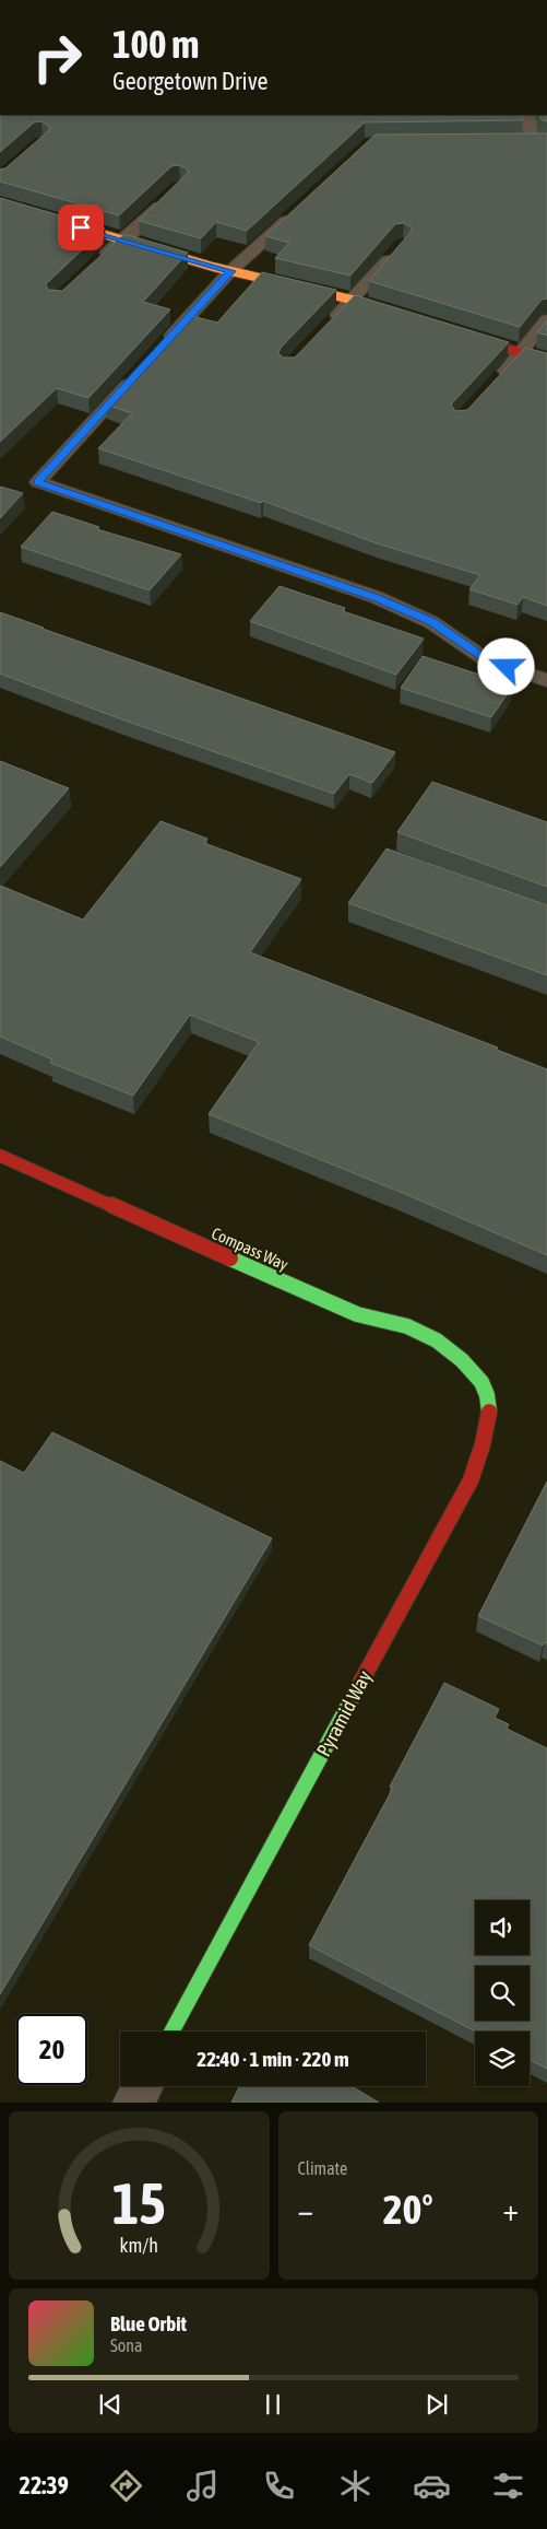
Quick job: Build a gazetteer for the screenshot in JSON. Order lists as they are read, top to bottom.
{
  "streets": {
    "main road": ["Compass Way", "Pyramid Way"]
  },
  "crossings": [
    ["Compass Way", "Pyramid Way"]
  ],
  "page": {
    "turn": ["100 m", "Georgetown Drive"],
    "limit": "20",
    "trip": "22:40 · 1 min · 220 m",
    "tile": "Climate",
    "heat": ["−", "20°", "+"],
    "song": ["Blue Orbit", "Sona"],
    "tabs": "22:39",
    "gauge": ["15", "km/h"]
  }
}
